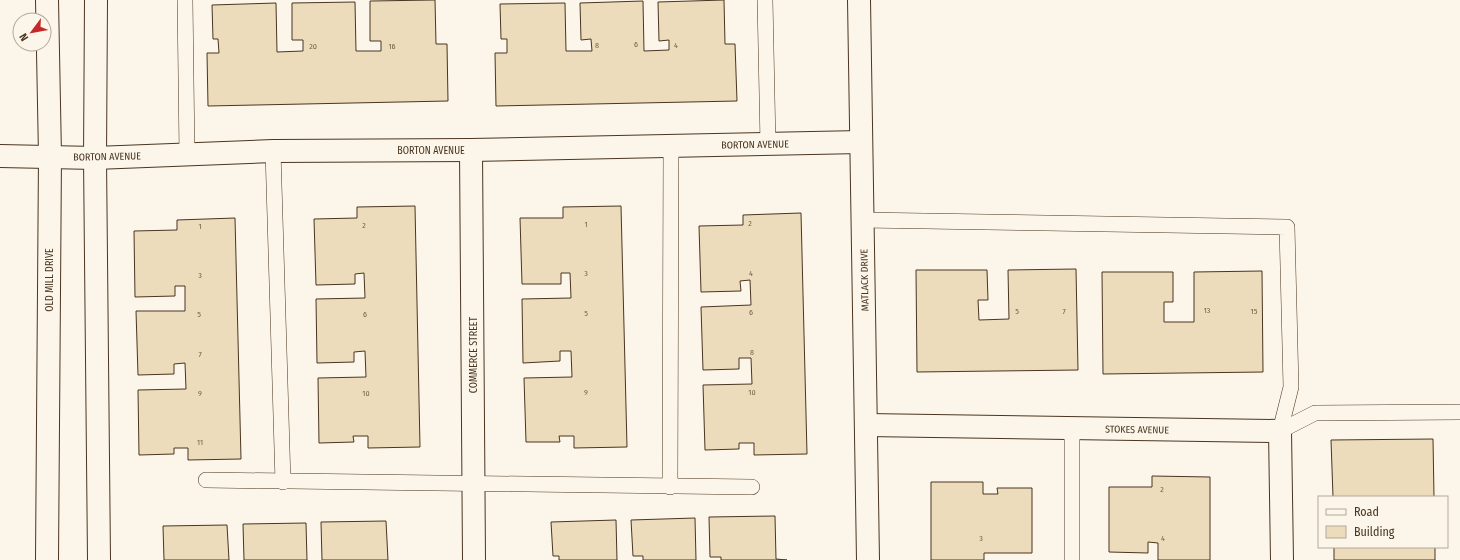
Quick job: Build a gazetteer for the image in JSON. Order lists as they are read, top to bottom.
{
  "streets": {
    "street": [
      "BORTON AVENUE",
      "OLD MILL DRIVE",
      "MATLACK DRIVE",
      "COMMERCE STREET",
      "STOKES AVENUE"
    ]
  },
  "crossings": [
    ["BORTON AVENUE", "OLD MILL DRIVE"],
    ["BORTON AVENUE", "MATLACK DRIVE"],
    ["BORTON AVENUE", "COMMERCE STREET"],
    ["MATLACK DRIVE", "STOKES AVENUE"]
  ],
  "house_numbers": [
    "6",
    "8",
    "4",
    "20",
    "16",
    "2",
    "1",
    "2",
    "1",
    "3",
    "4",
    "3",
    "13",
    "5",
    "7",
    "15",
    "6",
    "5",
    "5",
    "6",
    "8",
    "7",
    "9",
    "10",
    "9",
    "10",
    "11",
    "2",
    "3",
    "4"
  ],
  "legend": ["Road", "Building"],
  "north": "bottom left"
}
